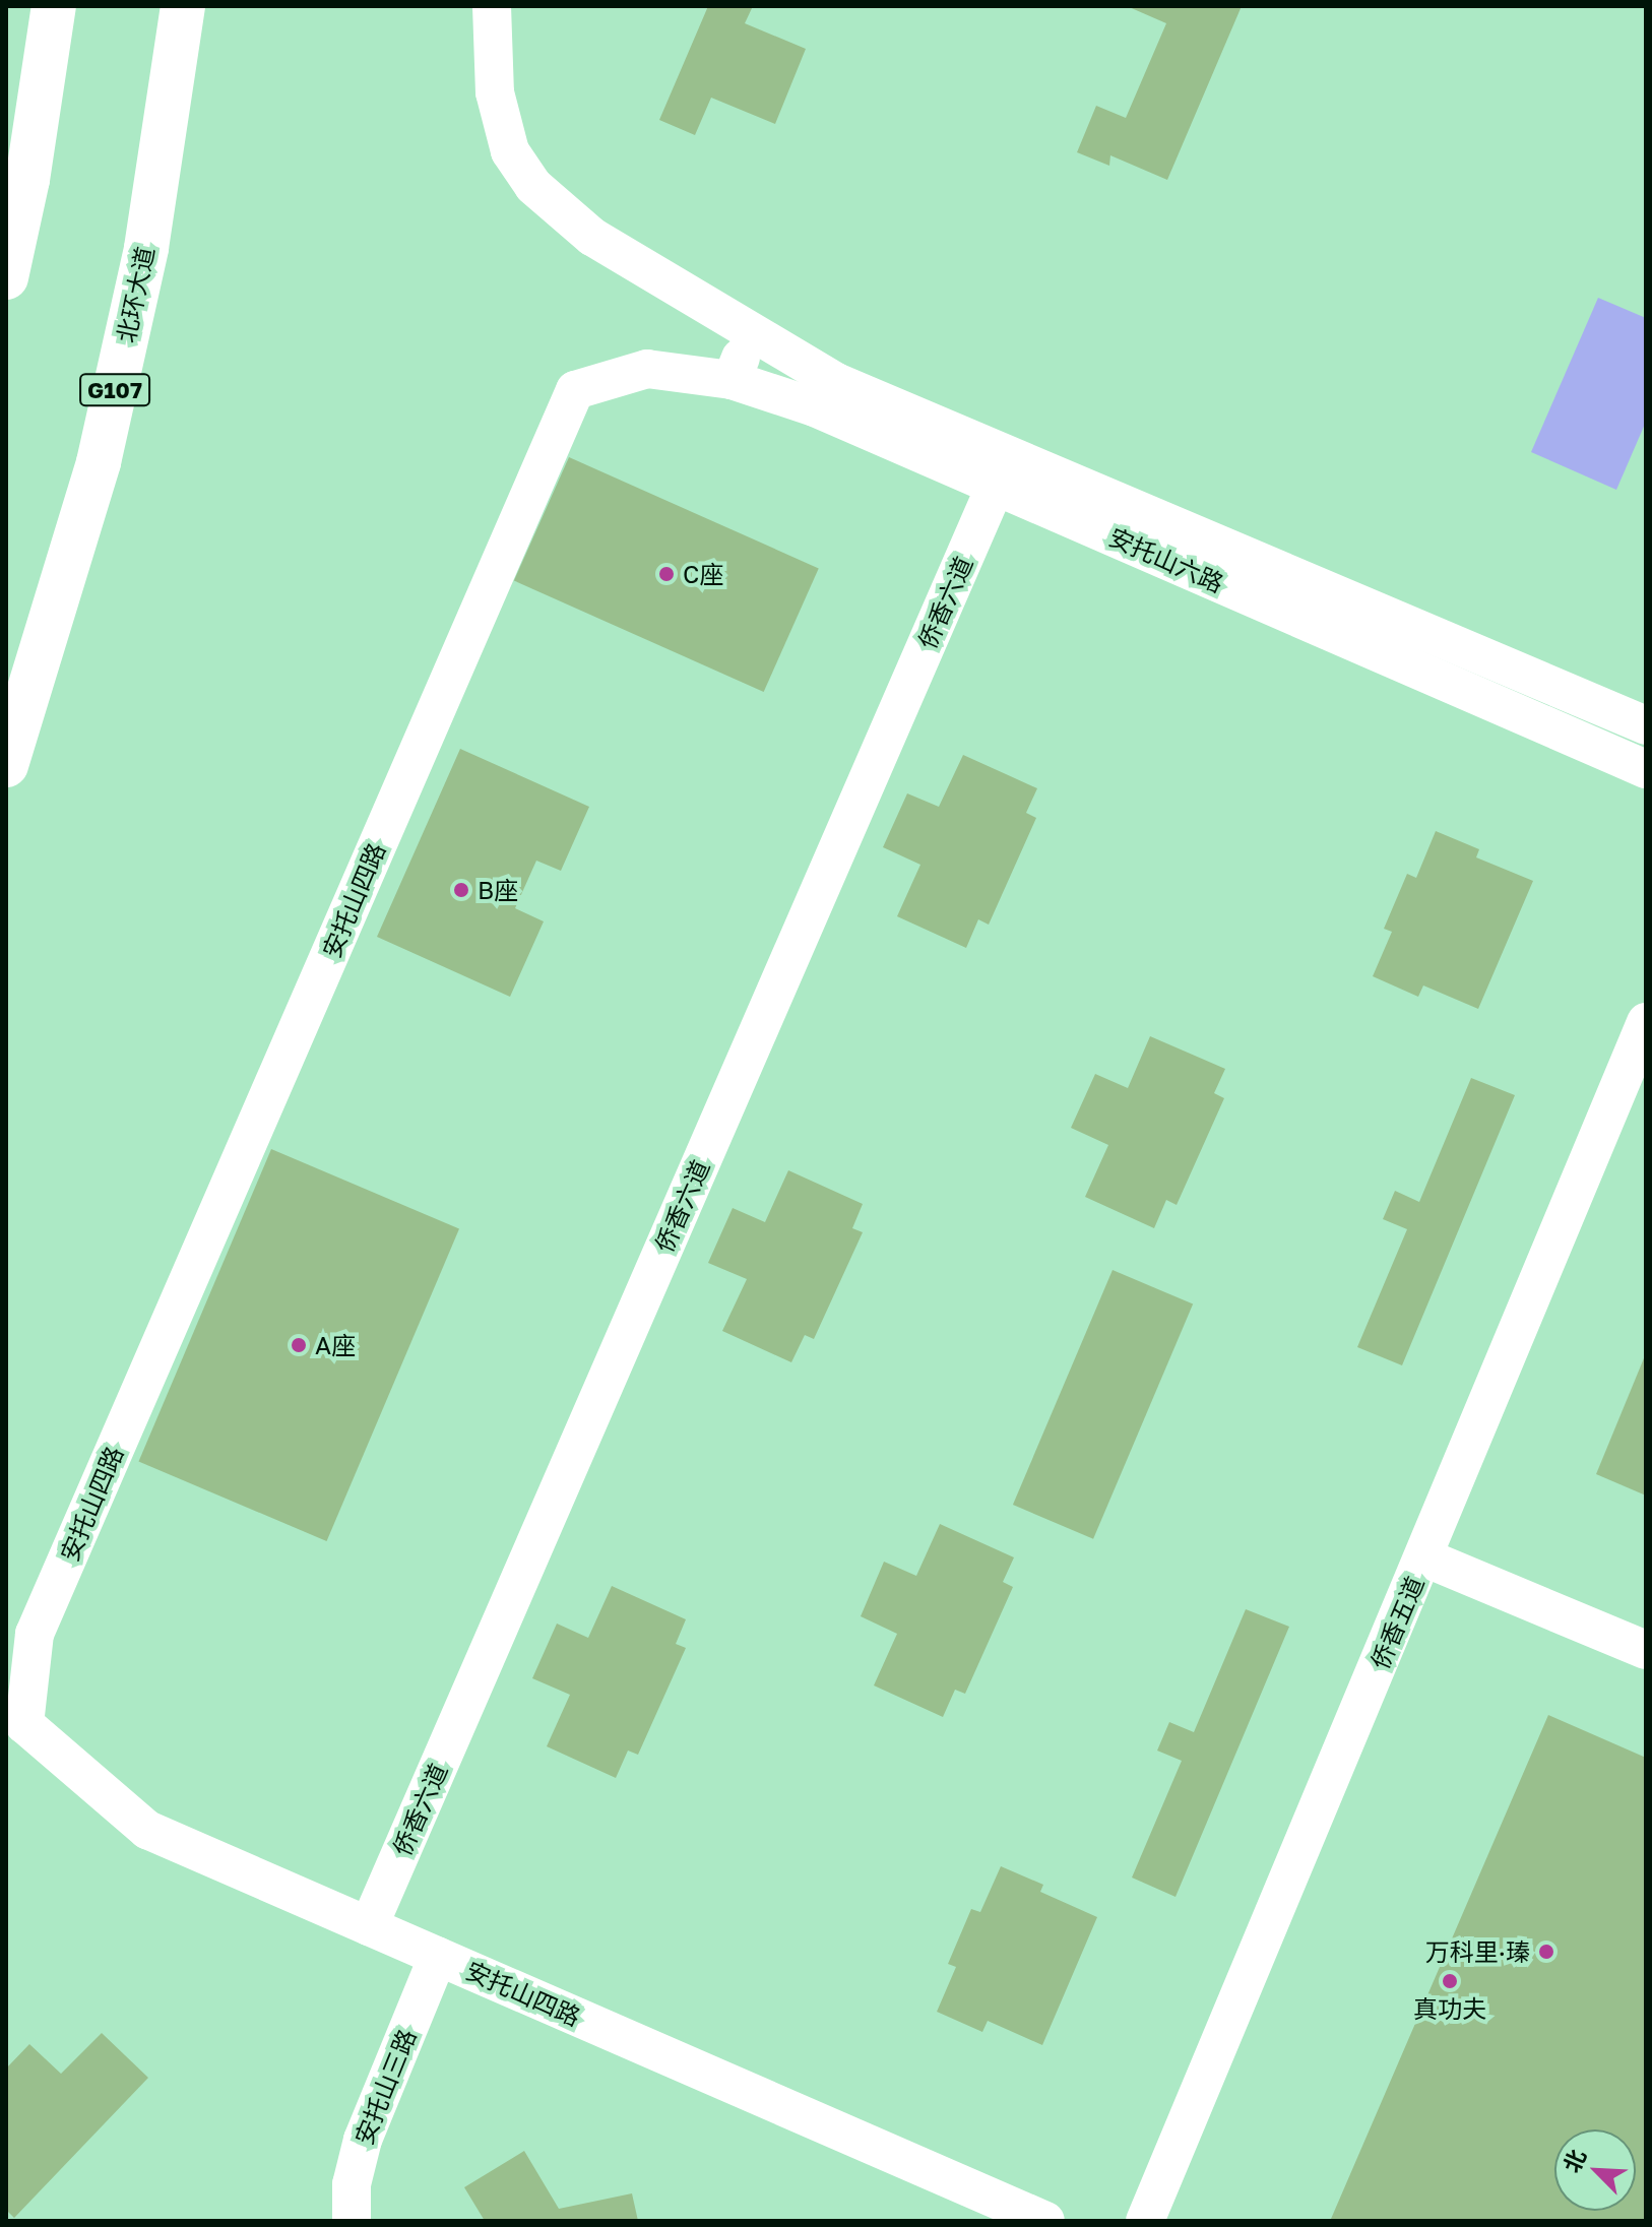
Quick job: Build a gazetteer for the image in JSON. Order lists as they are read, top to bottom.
{
  "streets": {
    "highway": ["北环大道", "G107"],
    "street": [
      "安托山六路",
      "侨香六道",
      "安托山四路",
      "侨香五道",
      "安托山三路"
    ]
  },
  "crossings": [
    ["安托山六路", "侨香六道"],
    ["安托山六路", "安托山四路"],
    ["侨香六道", "安托山四路"],
    ["安托山四路", "安托山三路"]
  ],
  "places": [
    "C座",
    "B座",
    "A座",
    "万科里·瑧",
    "真功夫"
  ],
  "north": "top left"
}
